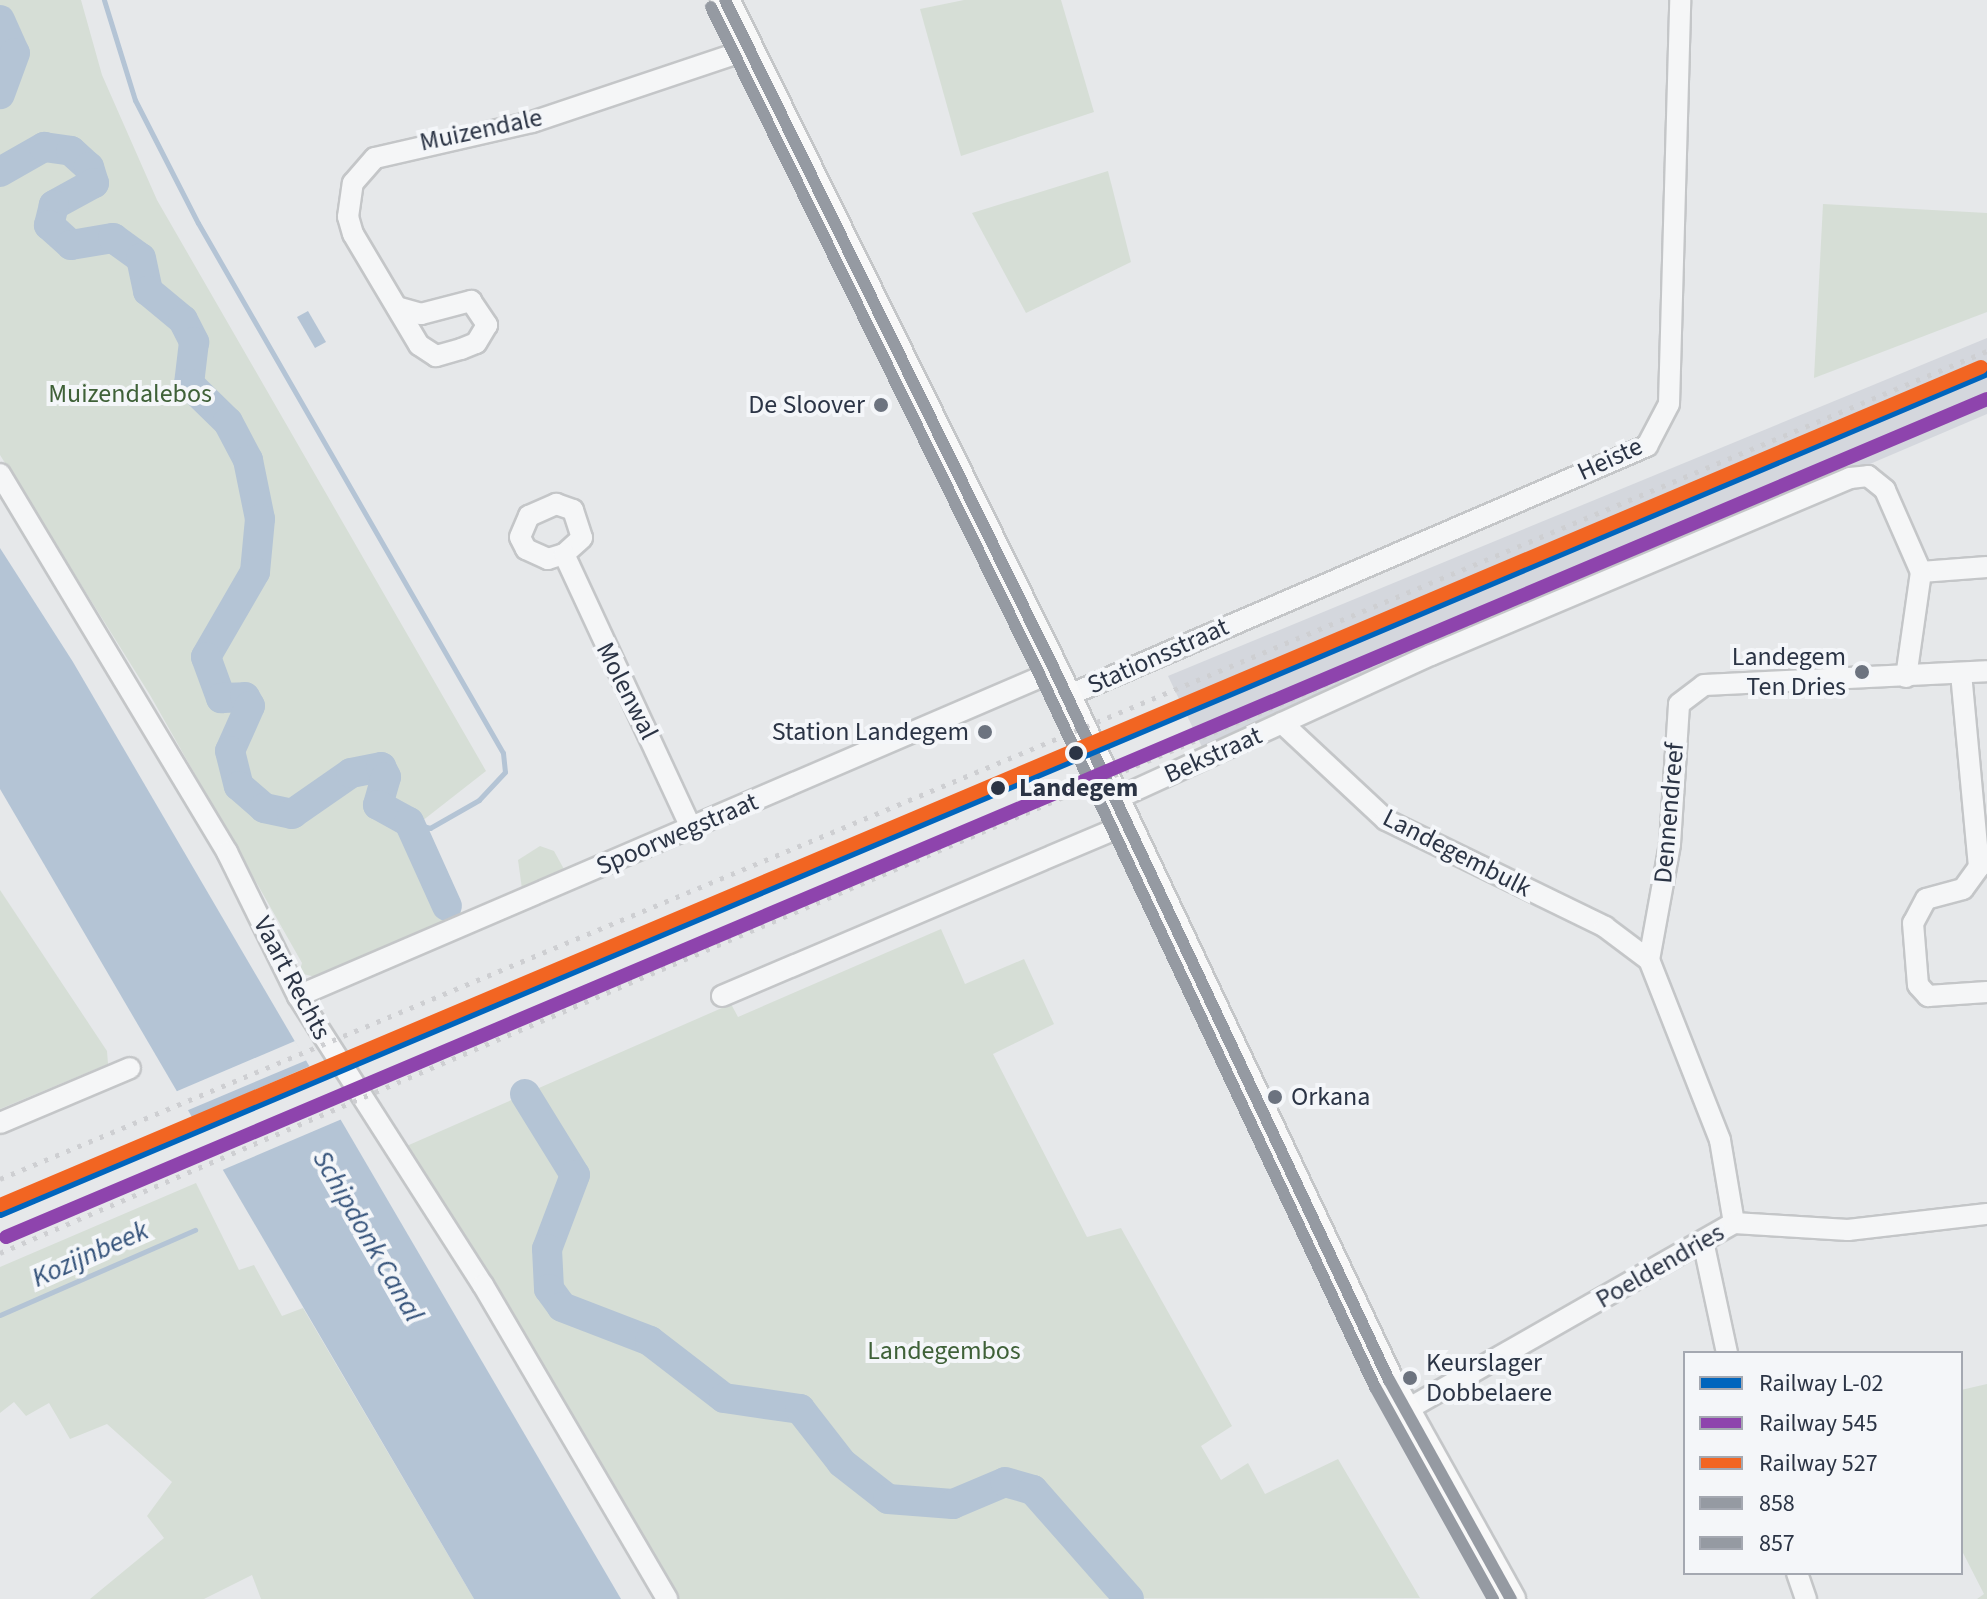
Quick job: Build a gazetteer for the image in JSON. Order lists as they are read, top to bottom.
{
  "streets": {
    "street": [
      "Muizendale",
      "Heiste",
      "Stationsstraat",
      "Molenwal",
      "Bekstraat",
      "Dennendreef",
      "Spoorwegstraat",
      "Landegembulk",
      "Vaart Rechts",
      "Poeldendries"
    ]
  },
  "crossings": [
    ["Muizendale", "Stationsstraat"],
    ["Heiste", "Stationsstraat"],
    ["Stationsstraat", "Bekstraat"],
    ["Stationsstraat", "Spoorwegstraat"],
    ["Stationsstraat", "Poeldendries"],
    ["Molenwal", "Spoorwegstraat"],
    ["Bekstraat", "Landegembulk"],
    ["Dennendreef", "Landegembulk"],
    ["Spoorwegstraat", "Vaart Rechts"]
  ],
  "water": ["Schipdonk Canal", "Kozijnbeek"],
  "parks": ["Muizendalebos", "Landegembos"],
  "places": [
    "De Sloover",
    "Landegem Ten Dries",
    "Station Landegem",
    "Landegem",
    "Orkana",
    "Keurslager Dobbelaere"
  ],
  "lines": [
    "transit line 858",
    "transit line 857",
    "rail line 527",
    "rail line L-02",
    "rail line 545"
  ],
  "legend": [
    "Railway L-02",
    "Railway 545",
    "Railway 527",
    "858",
    "857"
  ]
}
